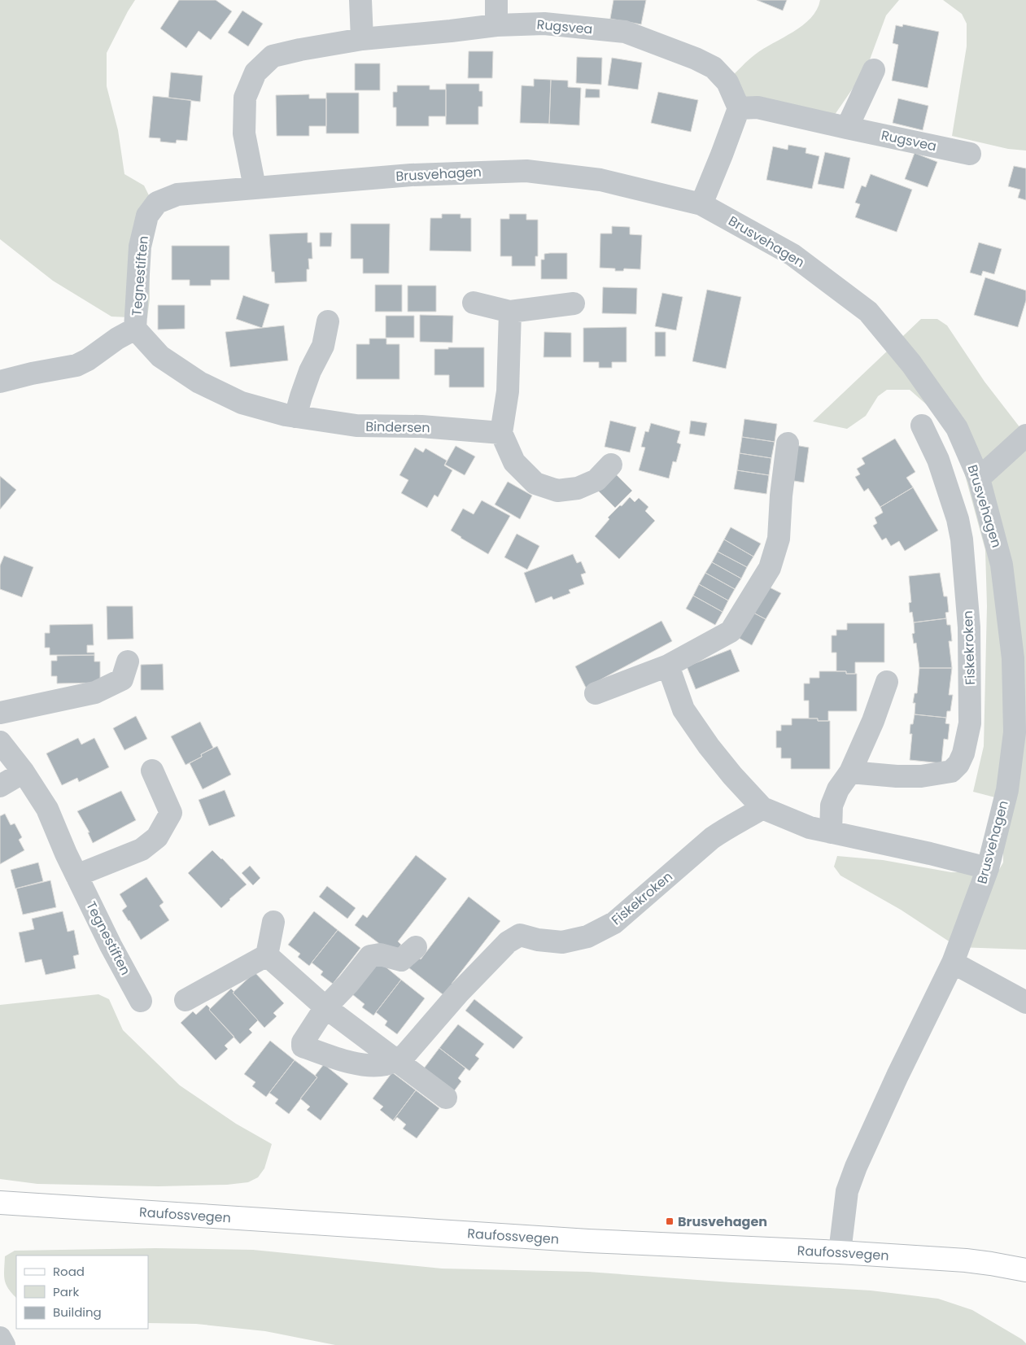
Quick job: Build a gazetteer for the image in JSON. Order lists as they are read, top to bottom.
{
  "streets": {
    "main road": ["Raufossvegen"],
    "street": [
      "Rugsvea",
      "Brusvehagen",
      "Tegnestiften",
      "Bindersen",
      "Fiskekroken"
    ]
  },
  "crossings": [
    ["Rugsvea", "Brusvehagen"],
    ["Rugsvea", "Tegnestiften"],
    ["Brusvehagen", "Tegnestiften"],
    ["Brusvehagen", "Raufossvegen"],
    ["Tegnestiften", "Bindersen"]
  ],
  "places": {
    "transit": ["Brusvehagen"]
  },
  "legend": ["Road", "Park", "Building"]
}
